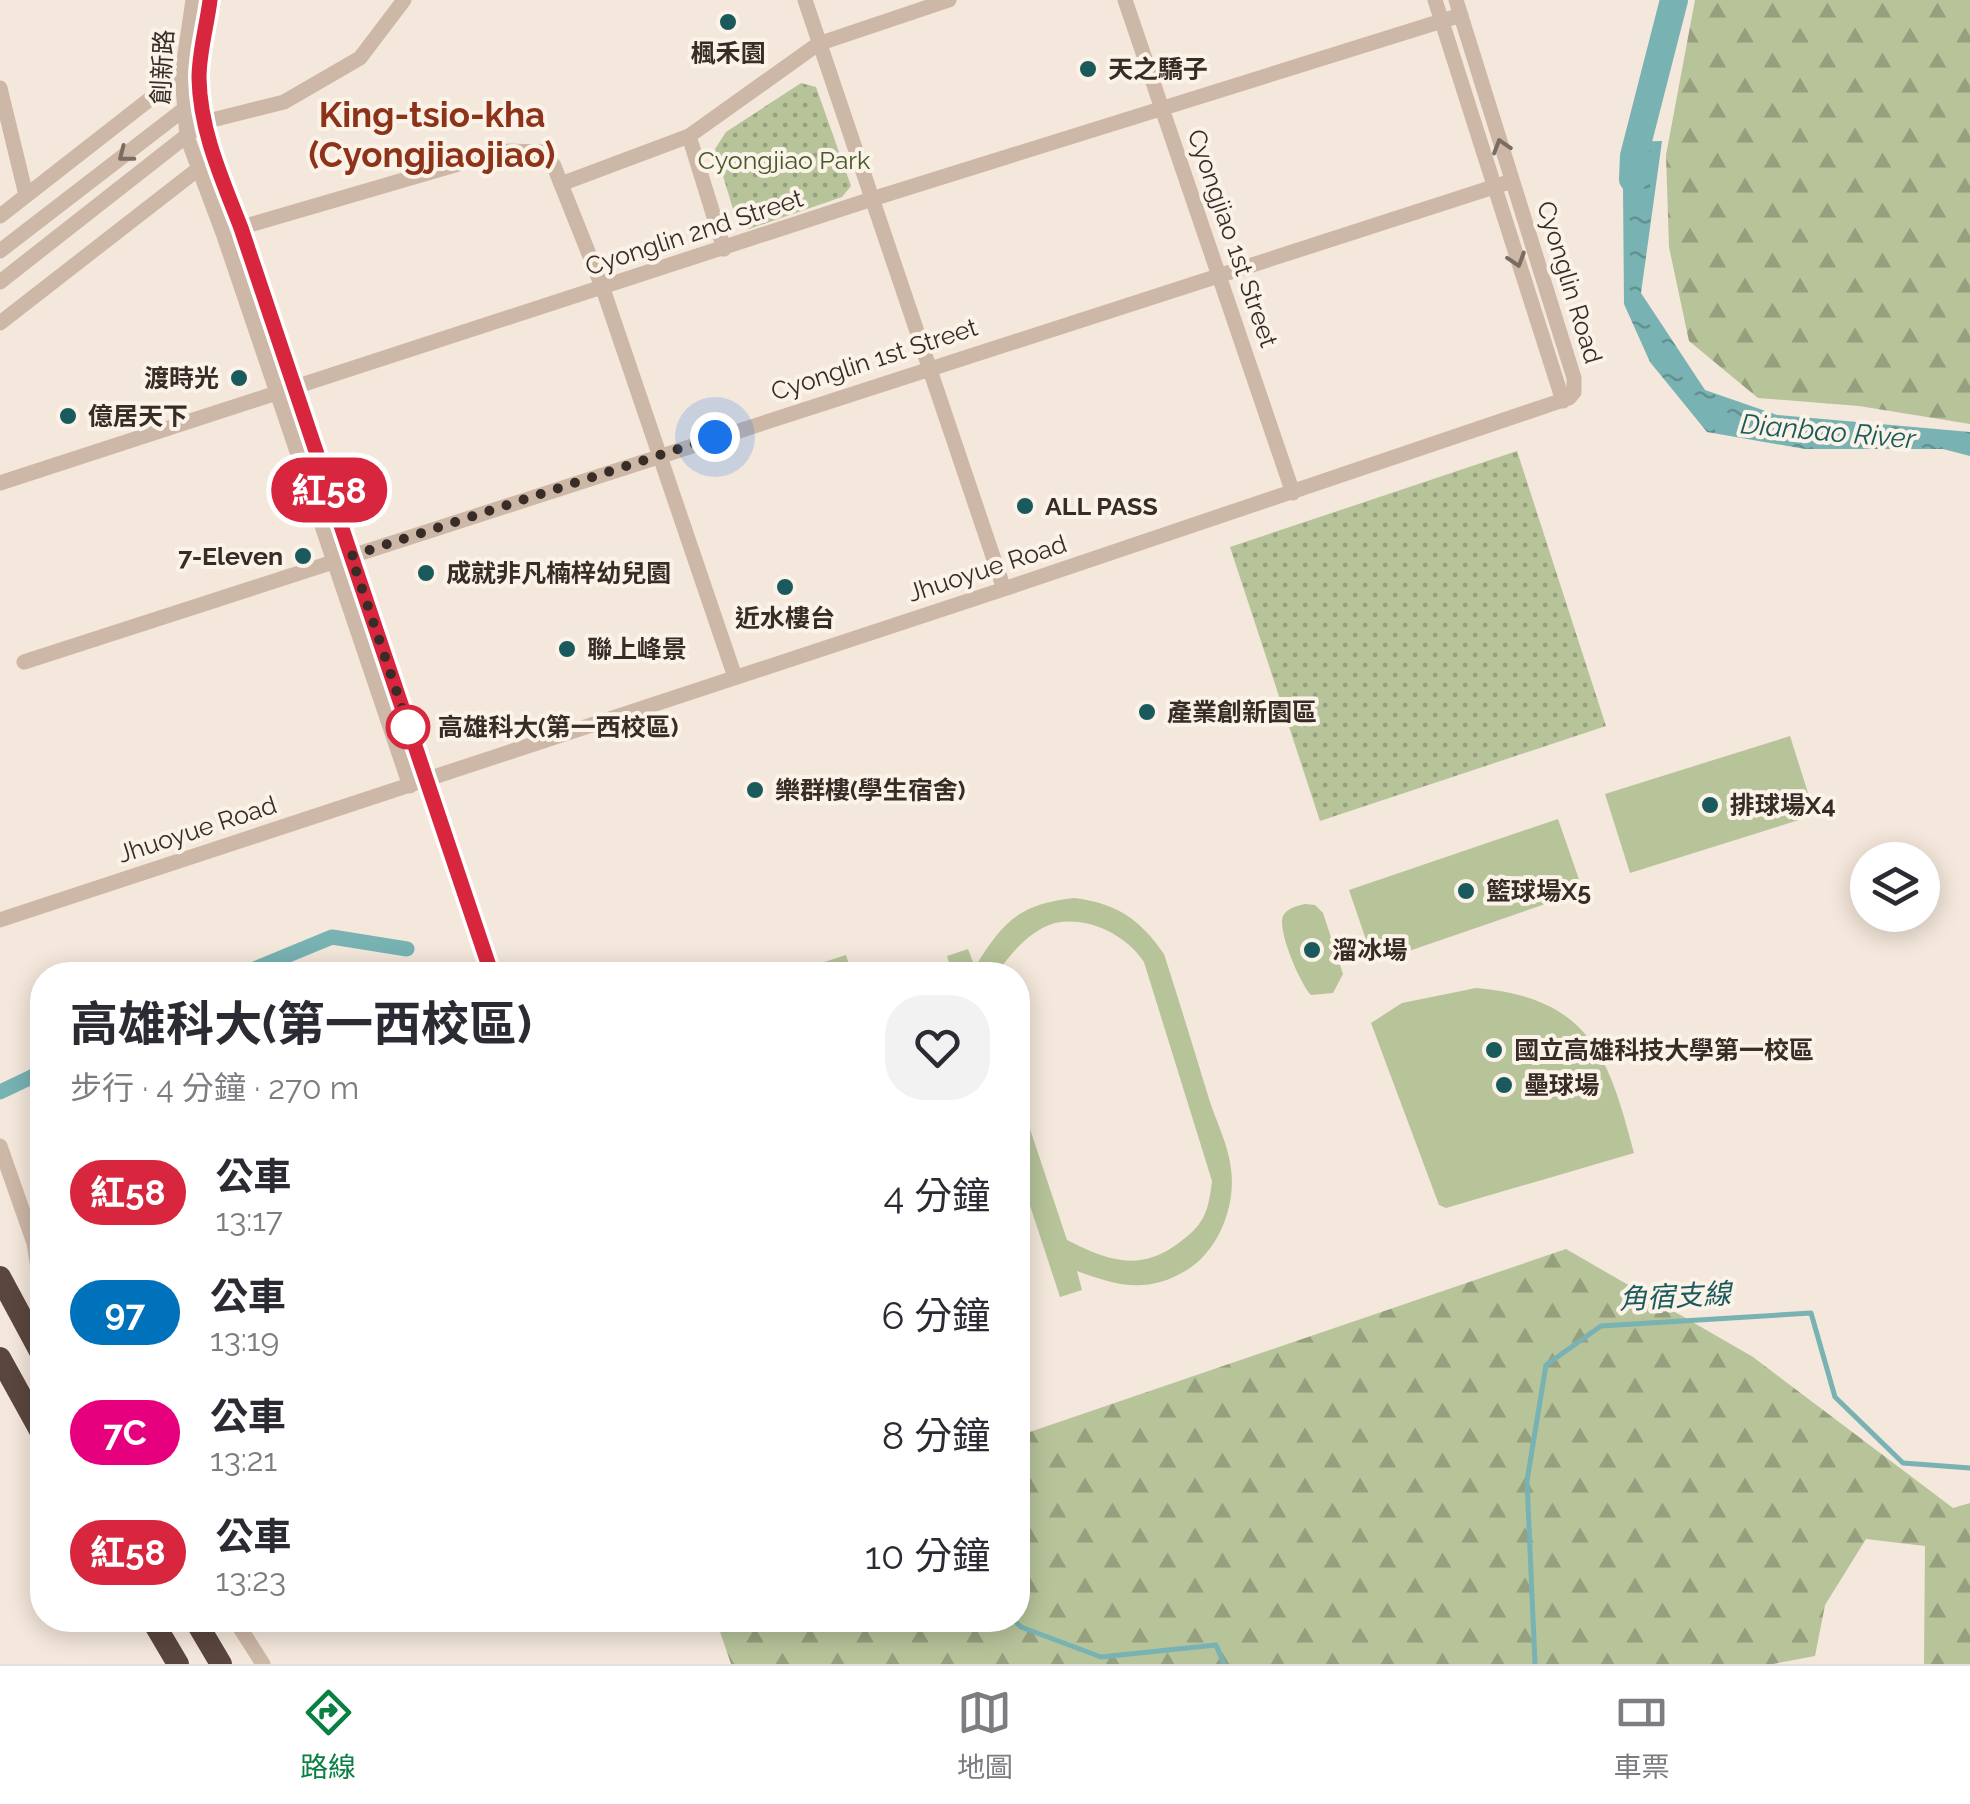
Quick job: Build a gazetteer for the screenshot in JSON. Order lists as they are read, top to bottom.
{
  "streets": {
    "street": [
      "創新路",
      "Cyonglin 2nd Street",
      "Cyongjiao 1st Street",
      "Cyonglin Road",
      "Cyonglin 1st Street",
      "Jhuoyue Road"
    ]
  },
  "crossings": [
    ["創新路", "Cyonglin 2nd Street"],
    ["Cyonglin 2nd Street", "Cyongjiao 1st Street"],
    ["Cyonglin 2nd Street", "Cyonglin Road"],
    ["Cyongjiao 1st Street", "Cyonglin 1st Street"],
    ["Cyongjiao 1st Street", "Jhuoyue Road"],
    ["Cyonglin Road", "Cyonglin 1st Street"],
    ["Cyonglin Road", "Jhuoyue Road"]
  ],
  "districts": ["King-tsio-kha (Cyongjiaojiao)"],
  "water": ["Dianbao River", "角宿支線"],
  "parks": ["Cyongjiao Park"],
  "places": [
    "楓禾園",
    "天之驕子",
    "渡時光",
    "億居天下",
    "ALL PASS",
    "7-Eleven",
    "成就非凡楠梓幼兒園",
    "近水樓台",
    "聯上峰景",
    "產業創新園區",
    "高雄科大(第一西校區)",
    "樂群樓(學生宿舍)",
    "排球場X4",
    "籃球場X5",
    "溜冰場",
    "國立高雄科技大學第一校區",
    "壘球場"
  ],
  "lines": ["bus line 紅58"],
  "page": {
    "on_map": "紅58",
    "heading": ["高雄科大(第一西校區)", "步行 · 4 分鐘 · 270 m"],
    "list": [
      {
        "mark": "紅58",
        "name": "公車",
        "note": "13:17",
        "value": "4 分鐘"
      },
      {
        "mark": "97",
        "name": "公車",
        "note": "13:19",
        "value": "6 分鐘"
      },
      {
        "mark": "7C",
        "name": "公車",
        "note": "13:21",
        "value": "8 分鐘"
      },
      {
        "mark": "紅58",
        "name": "公車",
        "note": "13:23",
        "value": "10 分鐘"
      }
    ],
    "tabs": ["路線", "地圖", "車票"]
  }
}
